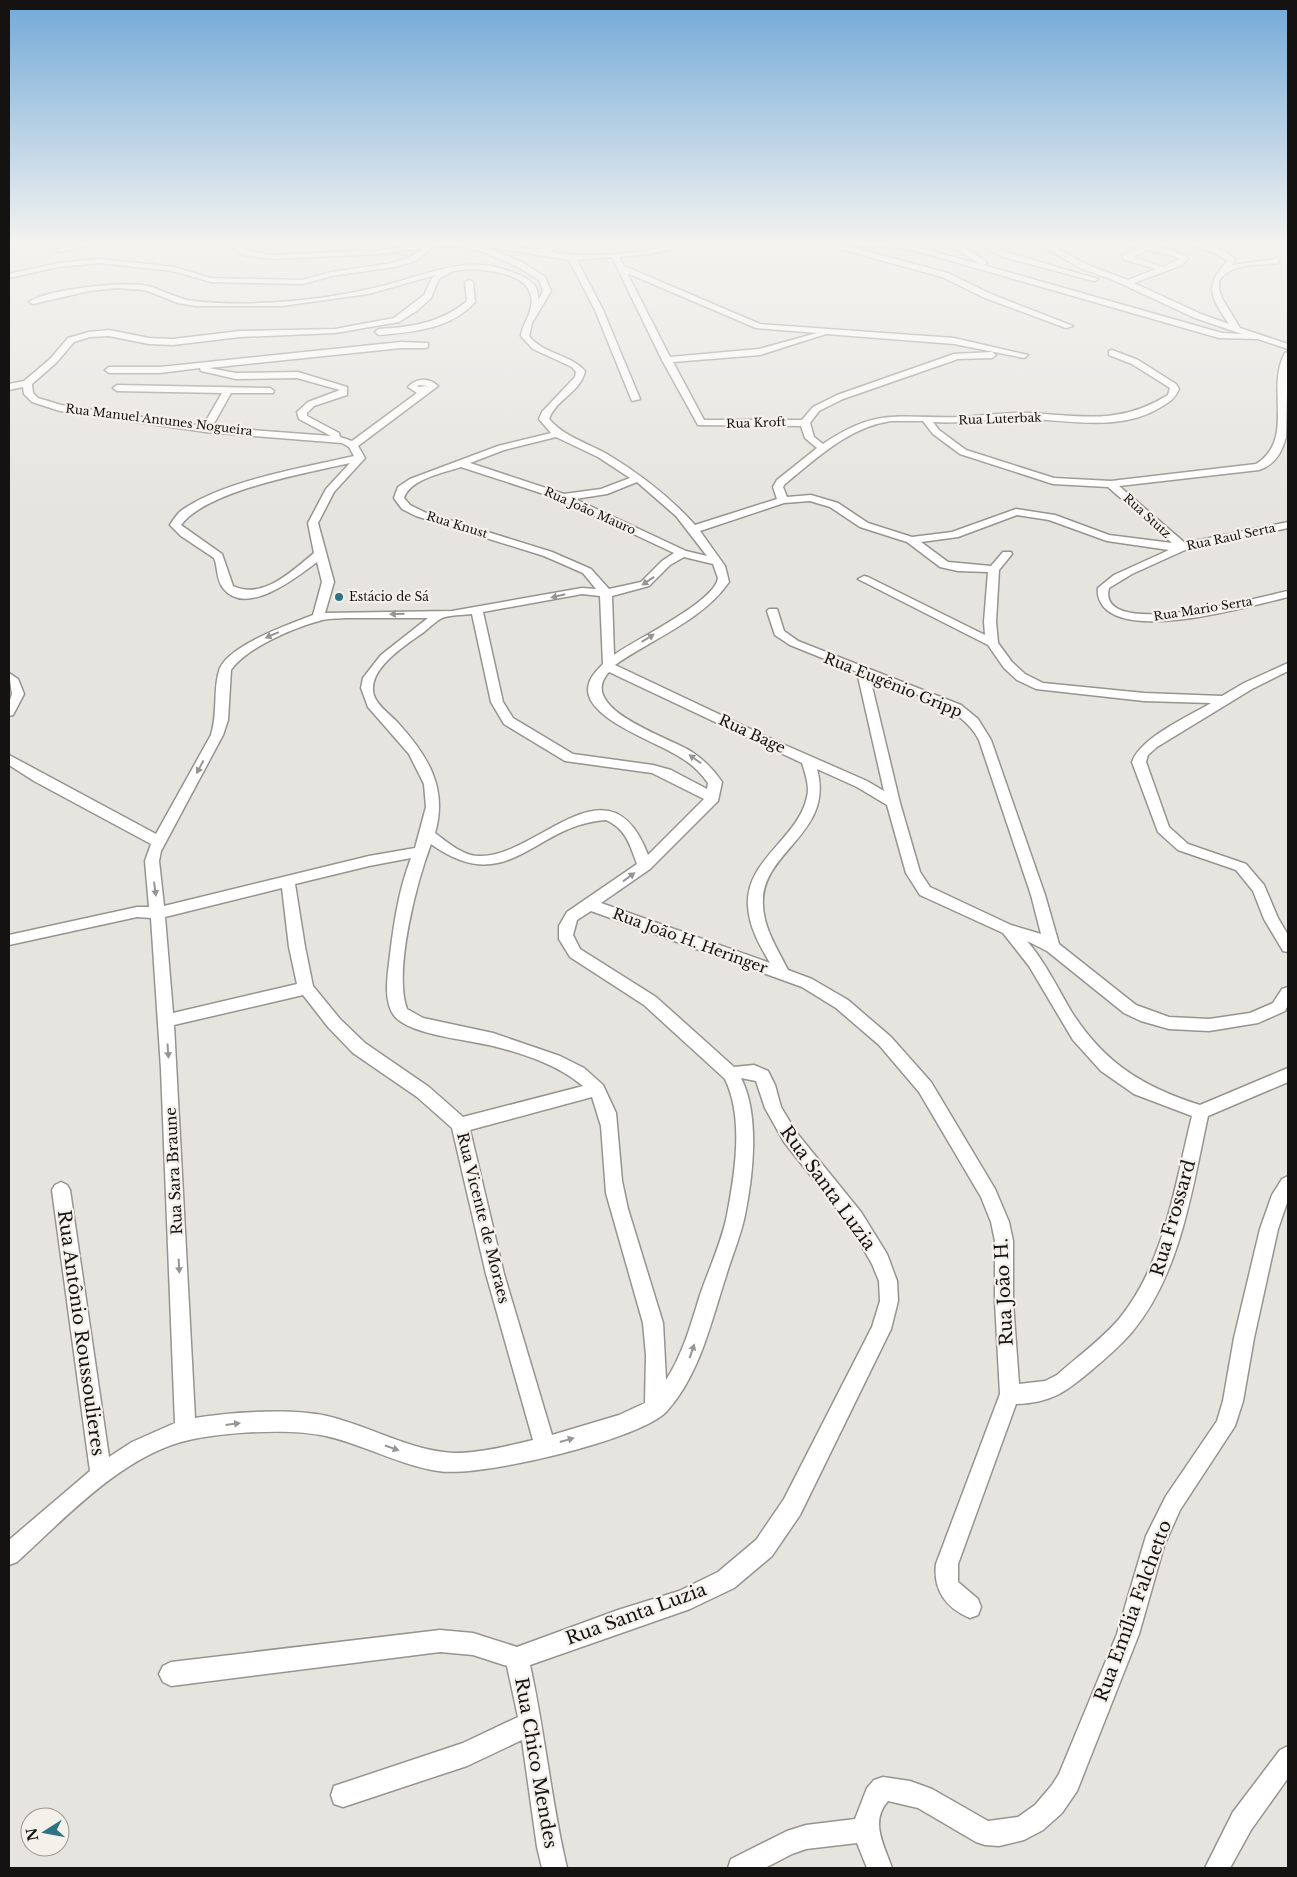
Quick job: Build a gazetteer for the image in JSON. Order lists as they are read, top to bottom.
{
  "streets": {
    "street": [
      "Rua Luterbak",
      "Rua Manuel Antunes Nogueira",
      "Rua Kroft",
      "Rua João Mauro",
      "Rua Stutz",
      "Rua Knust",
      "Rua Raul Serta",
      "Rua Mario Serta",
      "Rua Eugênio Gripp",
      "Rua Bage",
      "Rua João H. Heringer",
      "Rua Sara Braune",
      "Rua Santa Luzia",
      "Rua Vicente de Moraes",
      "Rua Frossard",
      "Rua João H.",
      "Rua Antônio Roussoulieres",
      "Rua Emília Falchetto",
      "Rua Chico Mendes"
    ]
  },
  "crossings": [
    ["Rua Luterbak", "Rua Raul Serta"],
    ["Rua João Mauro", "Rua Knust"],
    ["Rua João Mauro", "Rua Sara Braune"],
    ["Rua Stutz", "Rua Raul Serta"],
    ["Rua Stutz", "Rua Mario Serta"],
    ["Rua Knust", "Rua Sara Braune"],
    ["Rua Raul Serta", "Rua Mario Serta"],
    ["Rua João H. Heringer", "Rua João H."],
    ["Rua Santa Luzia", "Rua Chico Mendes"],
    ["Rua Frossard", "Rua João H."]
  ],
  "one_way": ["Rua Sara Braune"],
  "places": ["Estácio de Sá"],
  "north": "left"
}
